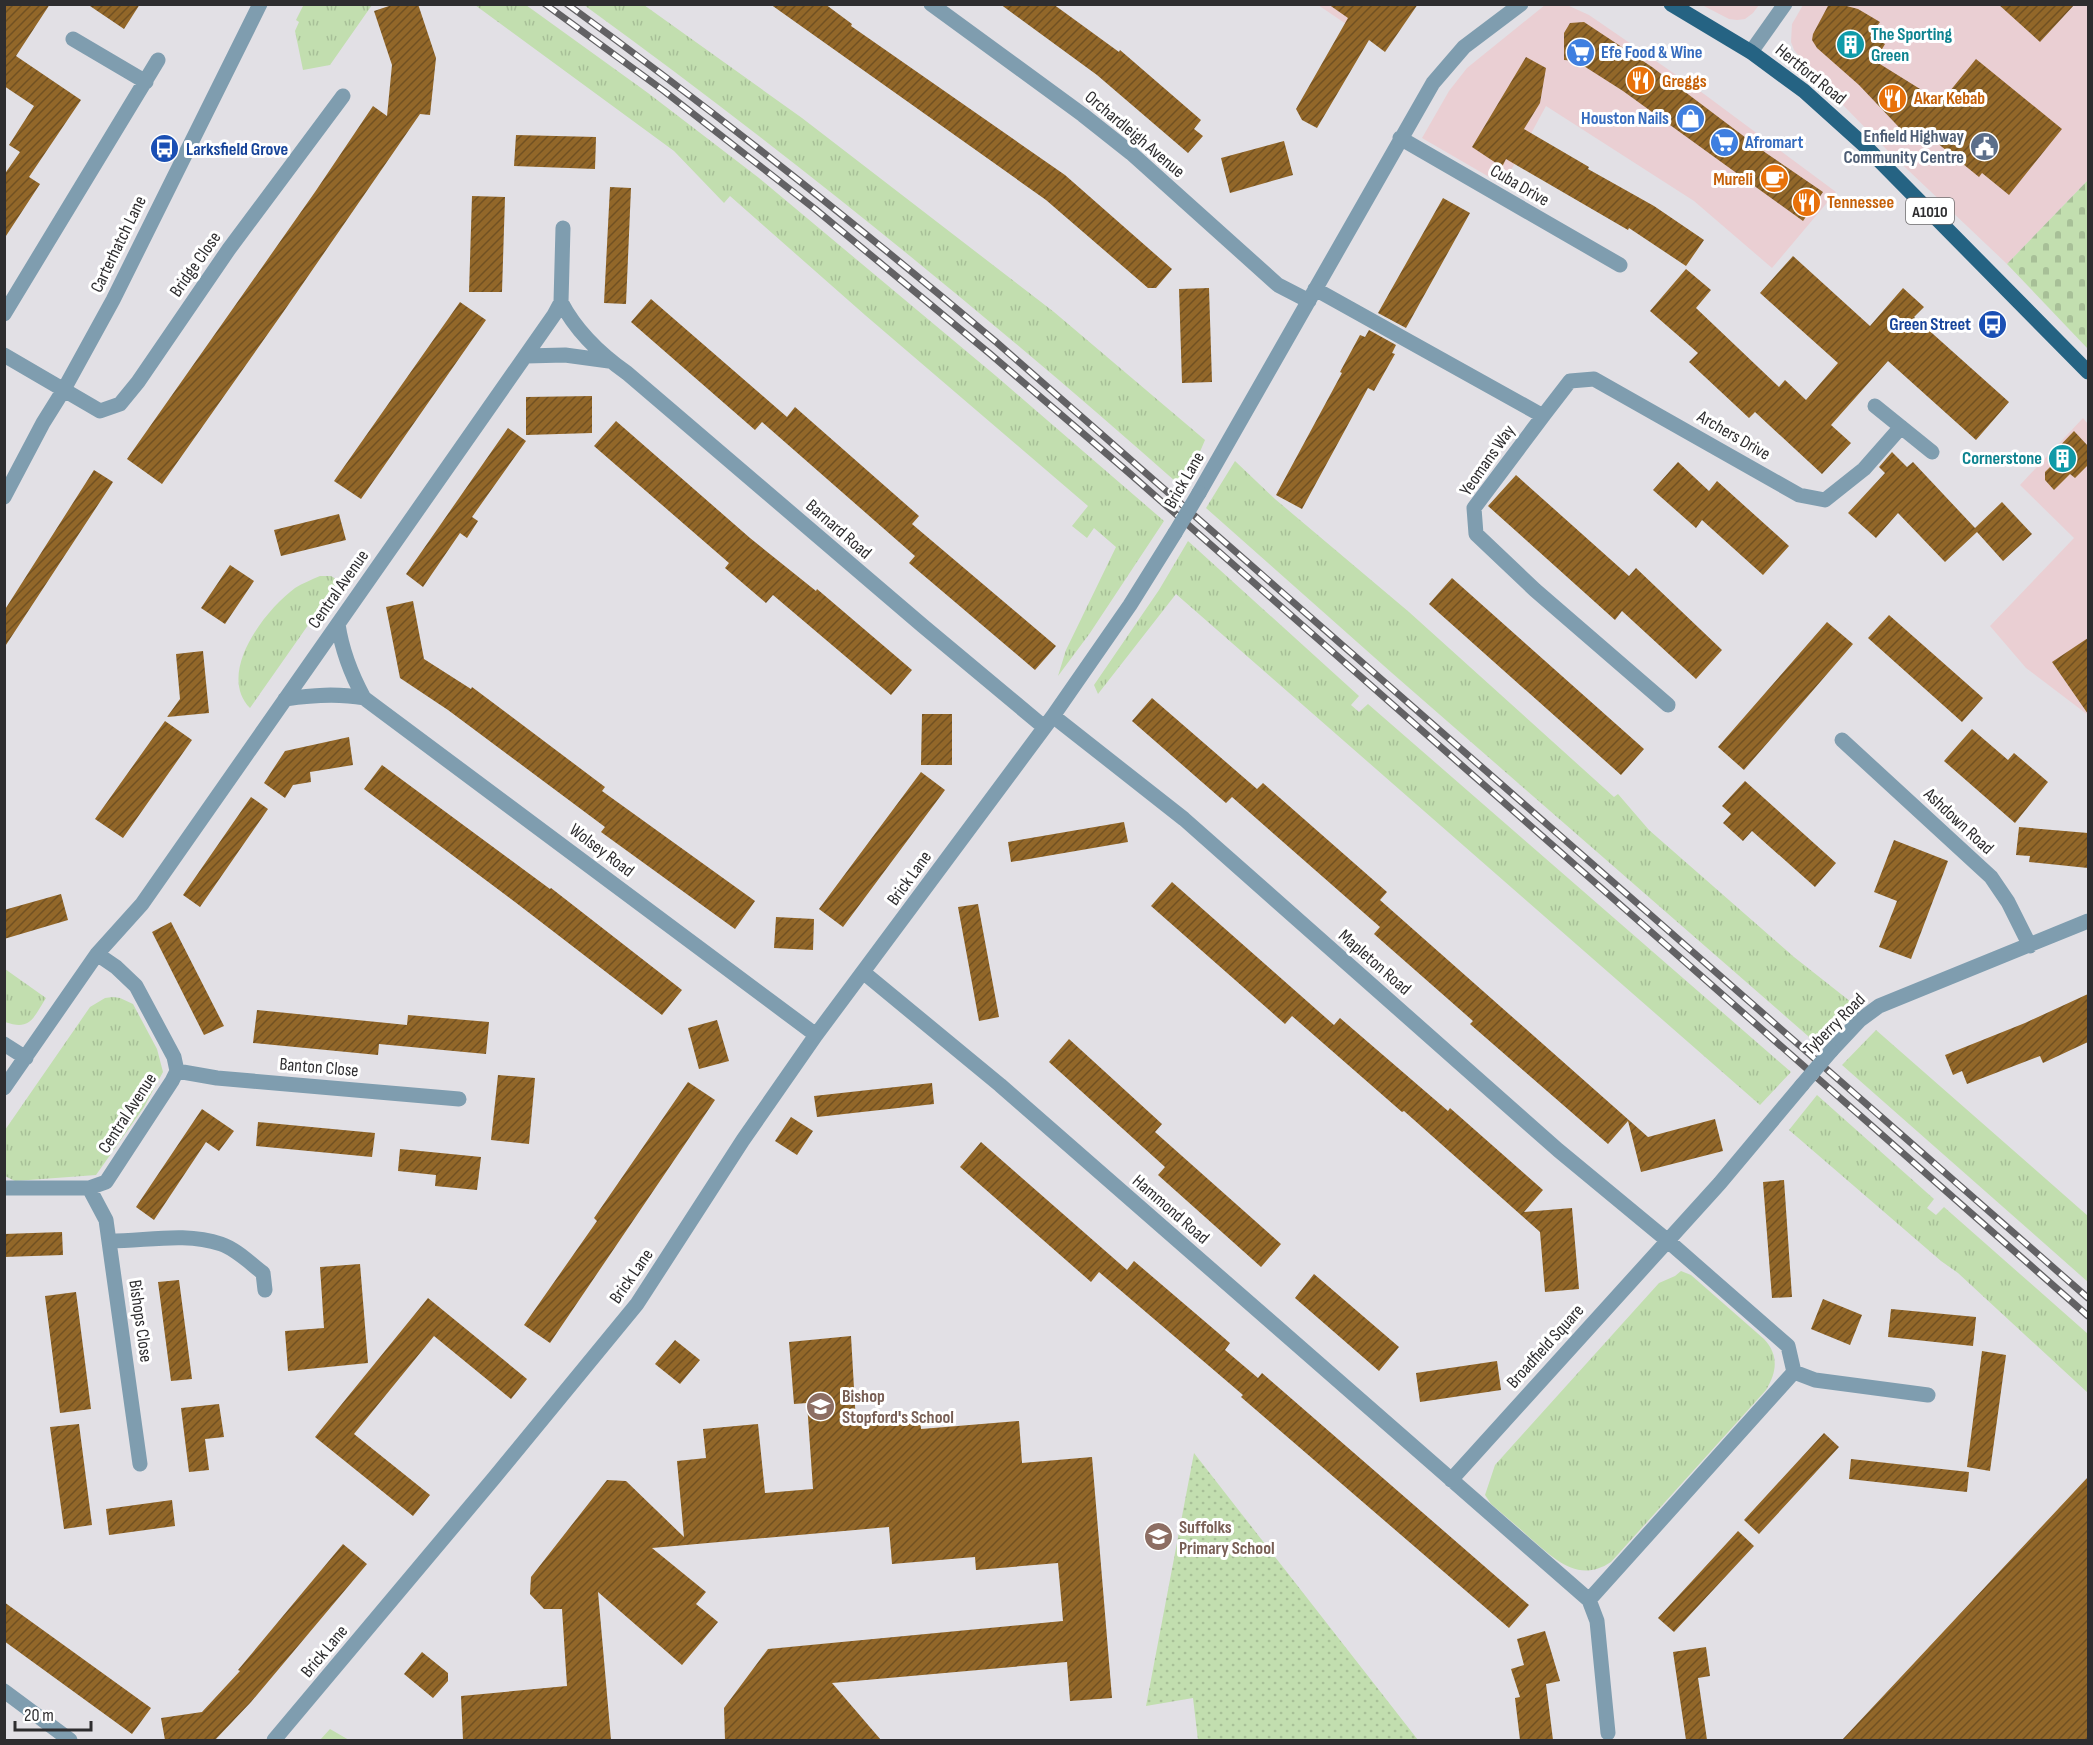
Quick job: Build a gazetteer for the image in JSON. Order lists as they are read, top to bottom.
{
  "streets": {
    "main road": ["Hertford Road", "A1010"],
    "street": [
      "Orchardleigh Avenue",
      "Cuba Drive",
      "Carterhatch Lane",
      "Bridge Close",
      "Archers Drive",
      "Yeomans Way",
      "Brick Lane",
      "Barnard Road",
      "Central Avenue",
      "Ashdown Road",
      "Wolsey Road",
      "Mapleton Road",
      "Tyberry Road",
      "Banton Close",
      "Hammond Road",
      "Bishops Close",
      "Broadfield Square"
    ]
  },
  "crossings": [
    ["Orchardleigh Avenue", "Yeomans Way"],
    ["Orchardleigh Avenue", "Brick Lane"],
    ["Cuba Drive", "Brick Lane"],
    ["Carterhatch Lane", "Bridge Close"],
    ["Archers Drive", "Yeomans Way"],
    ["Yeomans Way", "Brick Lane"],
    ["Brick Lane", "Barnard Road"],
    ["Brick Lane", "Wolsey Road"],
    ["Brick Lane", "Mapleton Road"],
    ["Brick Lane", "Hammond Road"],
    ["Barnard Road", "Central Avenue"],
    ["Barnard Road", "Mapleton Road"],
    ["Central Avenue", "Wolsey Road"],
    ["Central Avenue", "Banton Close"],
    ["Central Avenue", "Bishops Close"],
    ["Ashdown Road", "Tyberry Road"],
    ["Mapleton Road", "Tyberry Road"],
    ["Mapleton Road", "Broadfield Square"],
    ["Tyberry Road", "Broadfield Square"],
    ["Hammond Road", "Broadfield Square"]
  ],
  "places": {
    "building": ["The Sporting Green", "Cornerstone"],
    "supermarket": ["Efe Food & Wine", "Afromart"],
    "restaurant": ["Greggs", "Akar Kebab", "Tennessee"],
    "shop": ["Houston Nails"],
    "public building": ["Enfield Highway Community Centre"],
    "bus stop": ["Larksfield Grove", "Green Street"],
    "cafe": ["Mureli"],
    "school or university": ["Bishop Stopford's School", "Suffolks Primary School"]
  },
  "scale_bar": "20 m"
}
